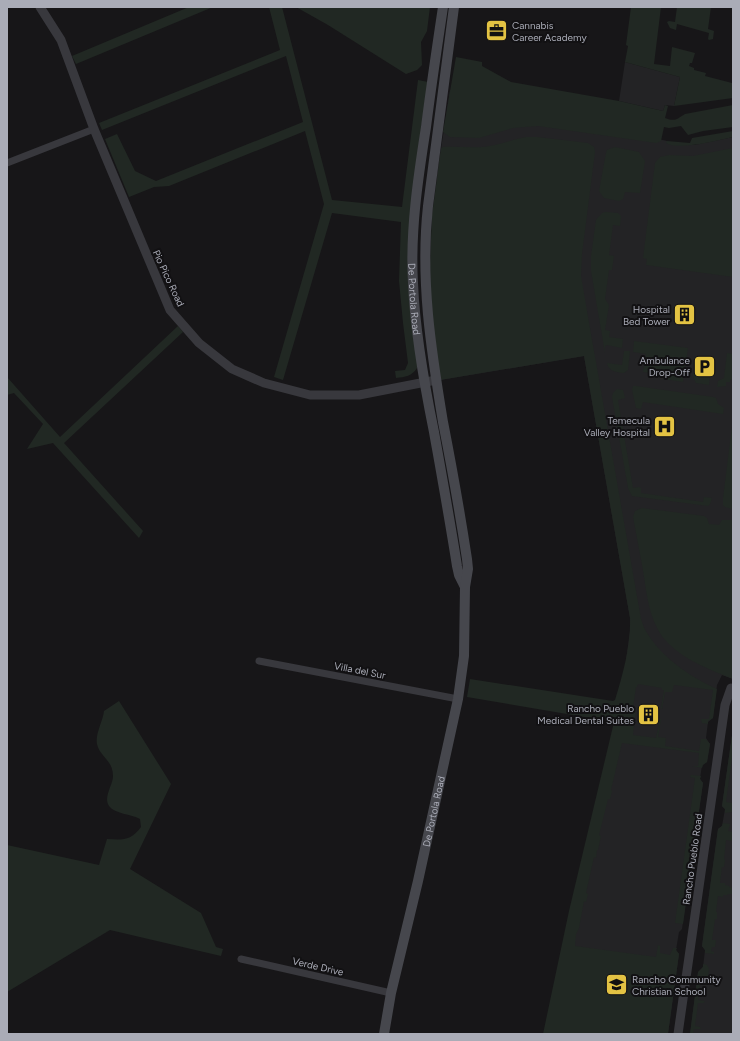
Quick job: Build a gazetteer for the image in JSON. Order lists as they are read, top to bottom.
{
  "streets": {
    "main road": ["De Portola Road"],
    "street": [
      "Pio Pico Road",
      "Villa del Sur",
      "Rancho Pueblo Road",
      "Verde Drive"
    ]
  },
  "crossings": [
    ["Pio Pico Road", "De Portola Road"],
    ["De Portola Road", "Villa del Sur"],
    ["De Portola Road", "Verde Drive"]
  ],
  "places": {
    "office": ["Cannabis Career Academy"],
    "building": ["Hospital Bed Tower", "Rancho Pueblo Medical Dental Suites"],
    "parking": ["Ambulance Drop-Off"],
    "hospital": ["Temecula Valley Hospital"],
    "school or university": ["Rancho Community Christian School"]
  }
}
